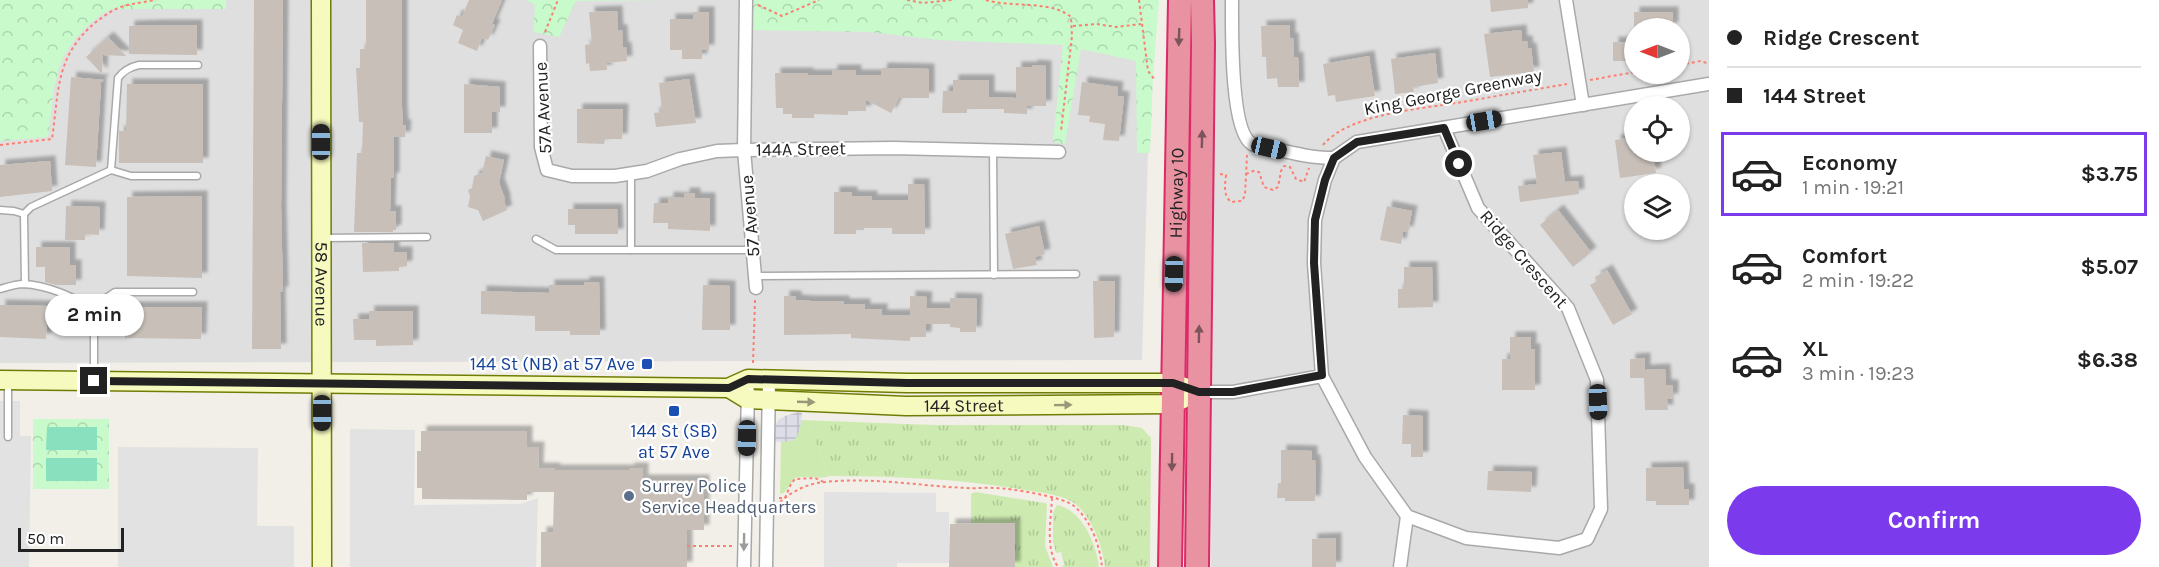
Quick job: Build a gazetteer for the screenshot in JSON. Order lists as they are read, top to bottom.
{
  "streets": {
    "highway": ["Highway 10"],
    "main road": ["58 Avenue", "144 Street"],
    "street": [
      "57A Avenue",
      "144A Street",
      "57 Avenue",
      "Ridge Crescent"
    ],
    "path": ["King George Greenway"]
  },
  "crossings": [
    ["57A Avenue", "144A Street"],
    ["144A Street", "57 Avenue"],
    ["Highway 10", "144 Street"],
    ["58 Avenue", "144 Street"]
  ],
  "places": {
    "transit": ["144 St (NB) at 57 Ave", "144 St (SB) at 57 Ave"],
    "other": ["Surrey Police Service Headquarters"]
  },
  "scale_bar": "50 m",
  "north": "left",
  "page": {
    "banner": ["Ridge Crescent", "144 Street"],
    "list": [
      {
        "name": "Economy",
        "note": "1 min · 19:21",
        "value": "$3.75"
      },
      {
        "name": "Comfort",
        "note": "2 min · 19:22",
        "value": "$5.07"
      },
      {
        "name": "XL",
        "note": "3 min · 19:23",
        "value": "$6.38"
      }
    ],
    "bubble": "2 min",
    "buttons": "Confirm",
    "scale": "50 m"
  }
}
